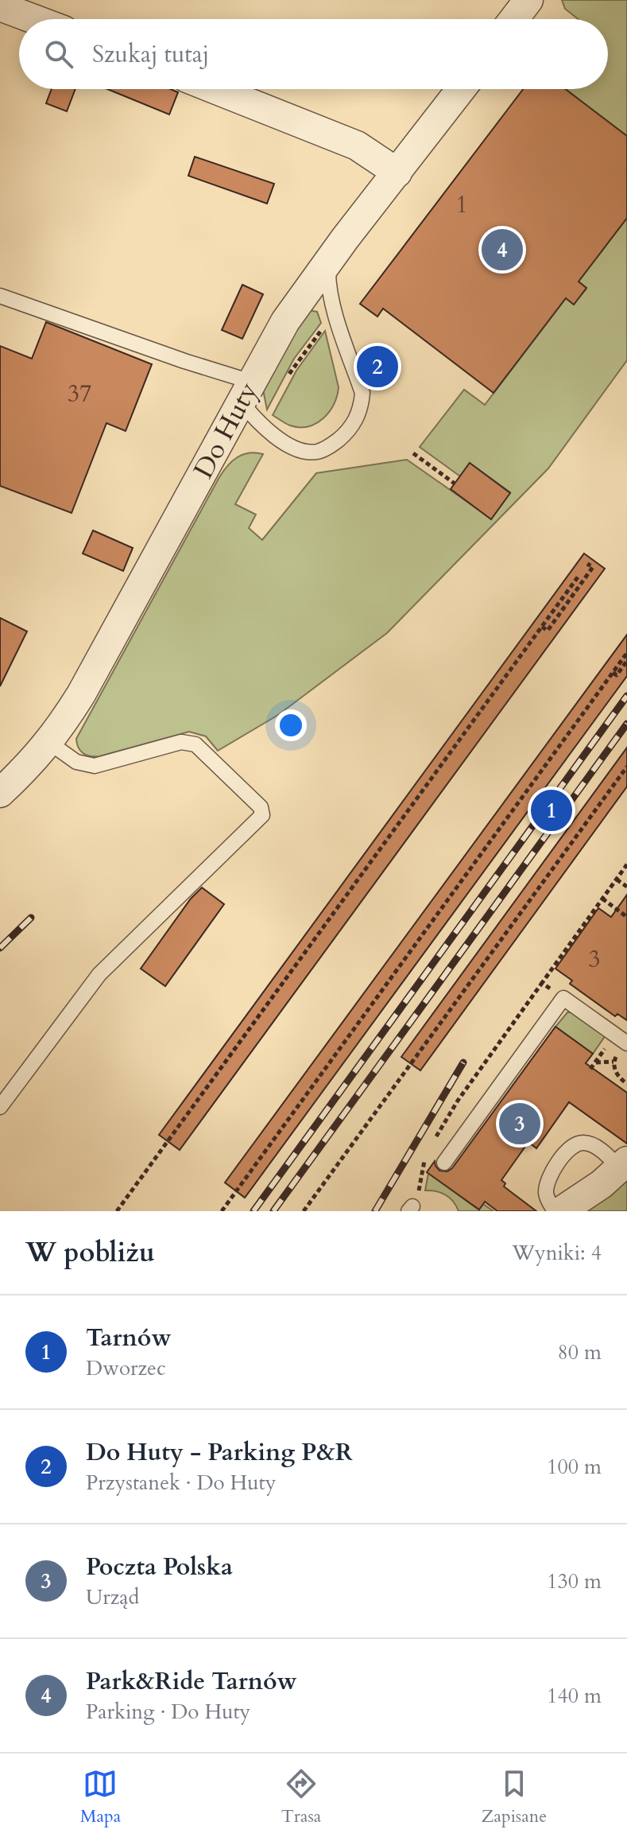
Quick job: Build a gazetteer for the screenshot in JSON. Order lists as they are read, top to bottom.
{
  "streets": {
    "street": ["Do Huty"]
  },
  "house_numbers": ["1", "37", "3"],
  "page": {
    "search": "Szukaj tutaj",
    "pins": [
      "4",
      "2",
      "1",
      "3"
    ],
    "heading": ["W pobliżu", "Wyniki: 4"],
    "list": [
      {
        "mark": "1",
        "name": "Tarnów",
        "note": "Dworzec",
        "value": "80 m"
      },
      {
        "mark": "2",
        "name": "Do Huty - Parking P&R",
        "note": "Przystanek · Do Huty",
        "value": "100 m"
      },
      {
        "mark": "3",
        "name": "Poczta Polska",
        "note": "Urząd",
        "value": "130 m"
      },
      {
        "mark": "4",
        "name": "Park&Ride Tarnów",
        "note": "Parking · Do Huty",
        "value": "140 m"
      }
    ],
    "nav": ["Mapa", "Trasa", "Zapisane"]
  }
}
